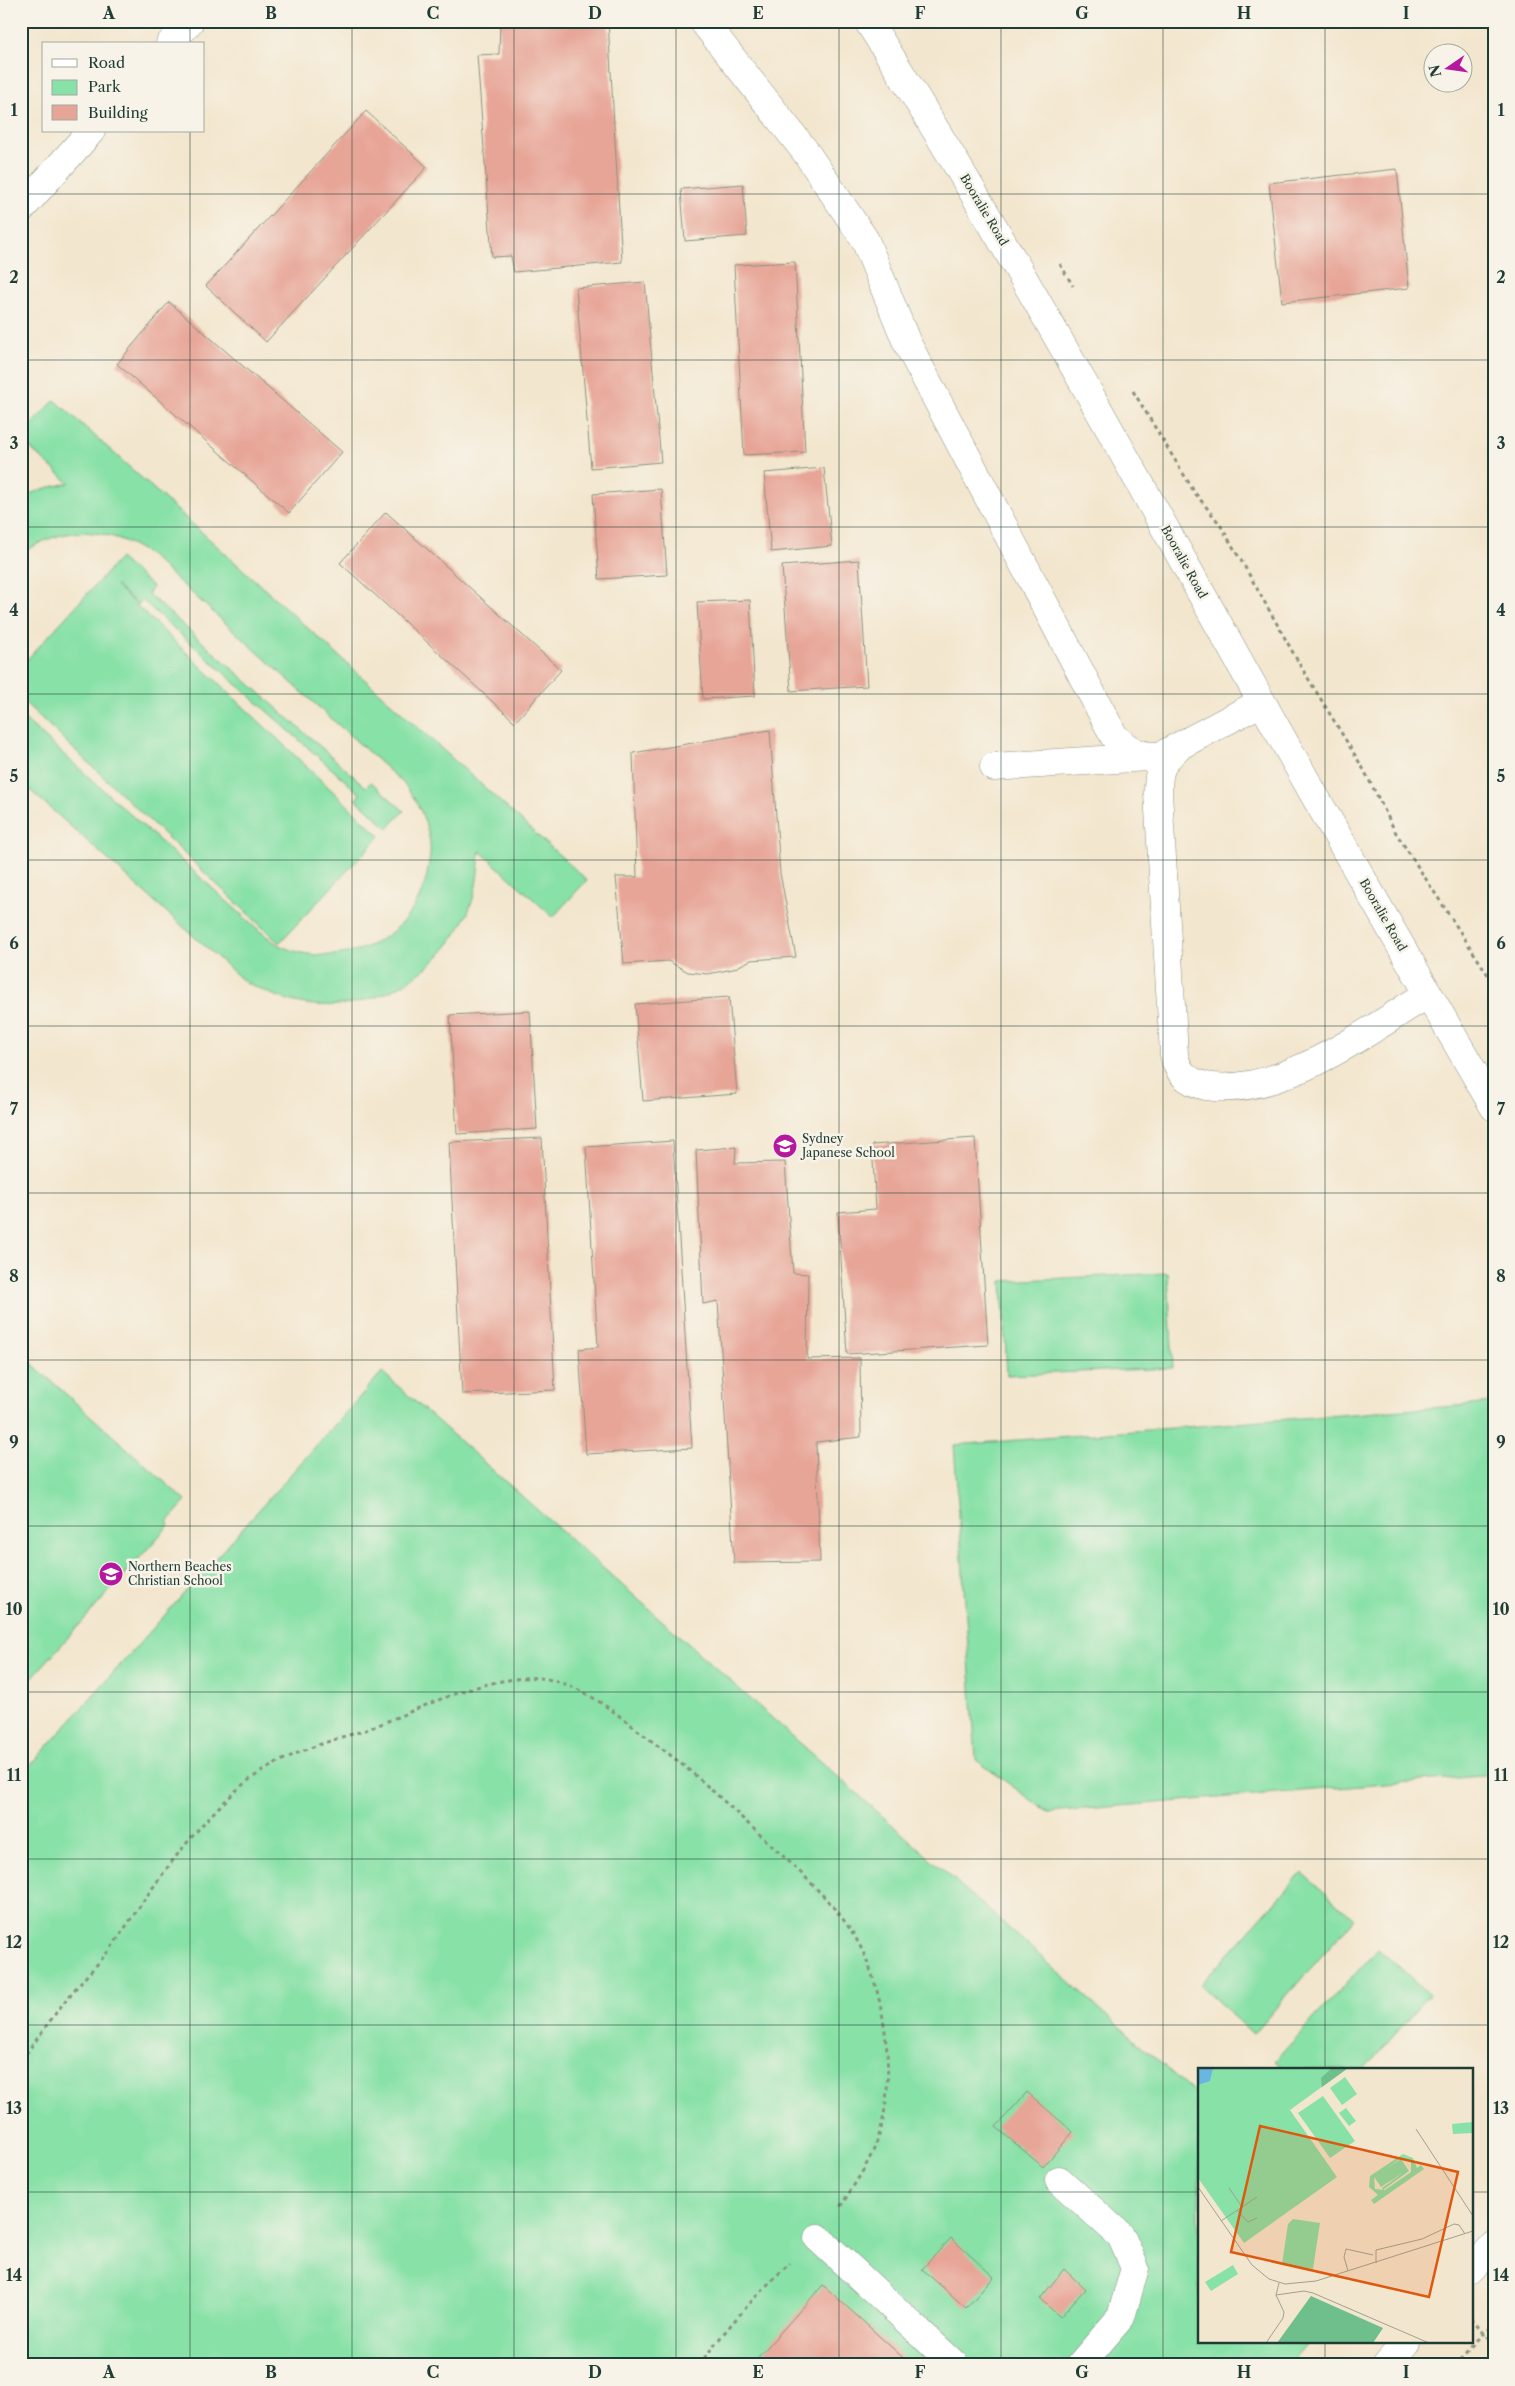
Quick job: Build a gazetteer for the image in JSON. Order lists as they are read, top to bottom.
{
  "streets": {
    "street": ["Booralie Road"]
  },
  "places": {
    "school or university": ["Sydney Japanese School", "Northern Beaches Christian School"]
  },
  "legend": ["Road", "Park", "Building"],
  "north": "left",
  "grid": {
    "columns": [
      "A",
      "B",
      "C",
      "D",
      "E",
      "F",
      "G",
      "H",
      "I"
    ],
    "rows": [
      "1",
      "2",
      "3",
      "4",
      "5",
      "6",
      "7",
      "8",
      "9",
      "10",
      "11",
      "12",
      "13",
      "14"
    ]
  }
}
